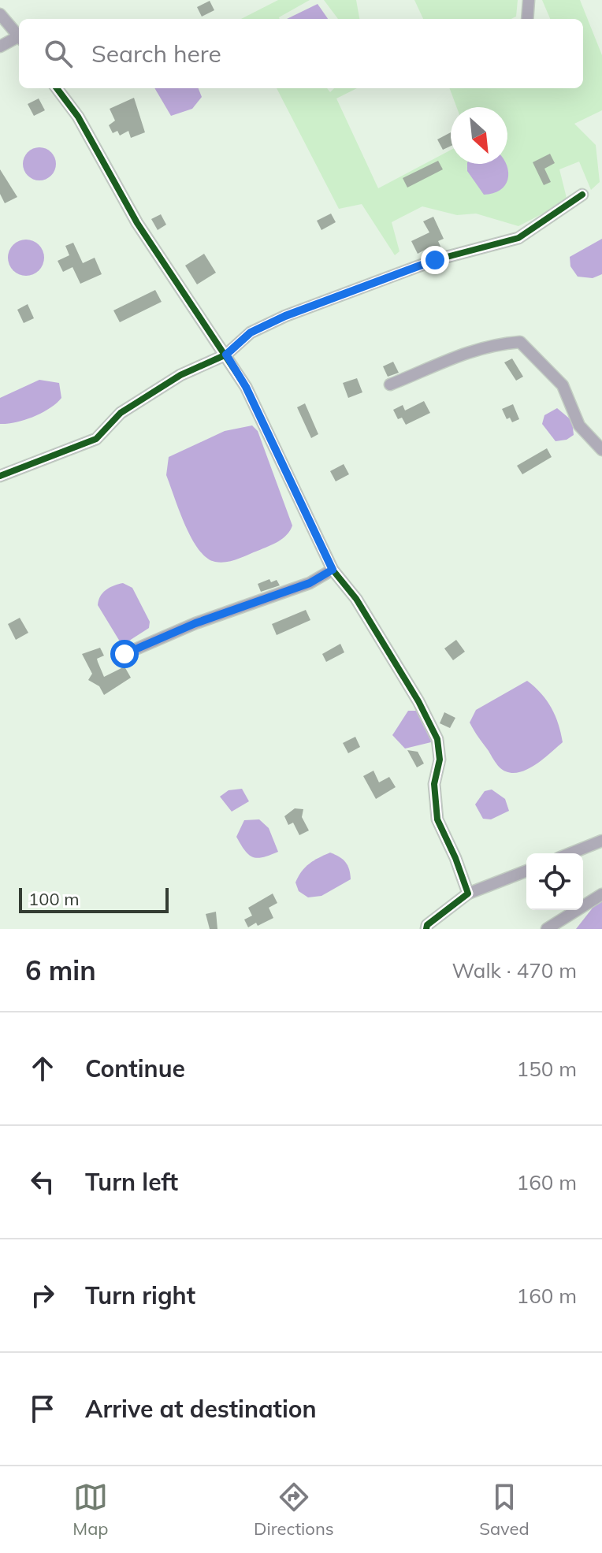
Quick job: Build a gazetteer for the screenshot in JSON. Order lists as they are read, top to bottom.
{
  "scale_bar": "100 m",
  "north": "bottom right",
  "page": {
    "search": "Search here",
    "scale": "100 m",
    "heading": ["6 min", "Walk · 470 m"],
    "list": [
      ["Continue", "150 m"],
      ["Turn left", "160 m"],
      ["Turn right", "160 m"],
      "Arrive at destination"
    ],
    "nav": ["Map", "Directions", "Saved"]
  }
}
